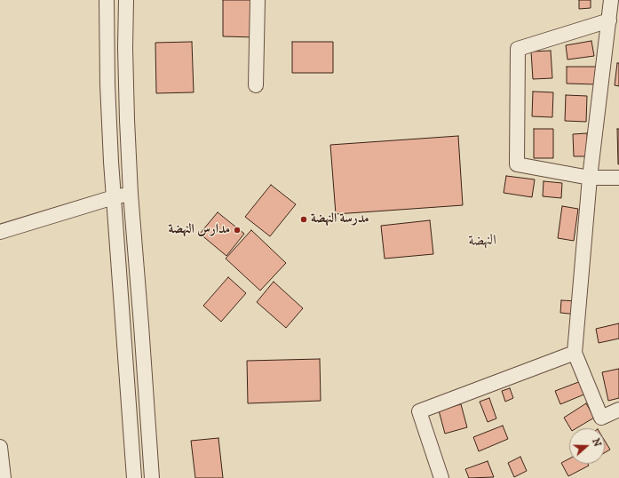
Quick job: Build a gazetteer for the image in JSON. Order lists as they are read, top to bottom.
{
  "districts": ["النهضة"],
  "places": ["مدرسة النهضة", "مدارس النهضة"],
  "north": "right"
}
